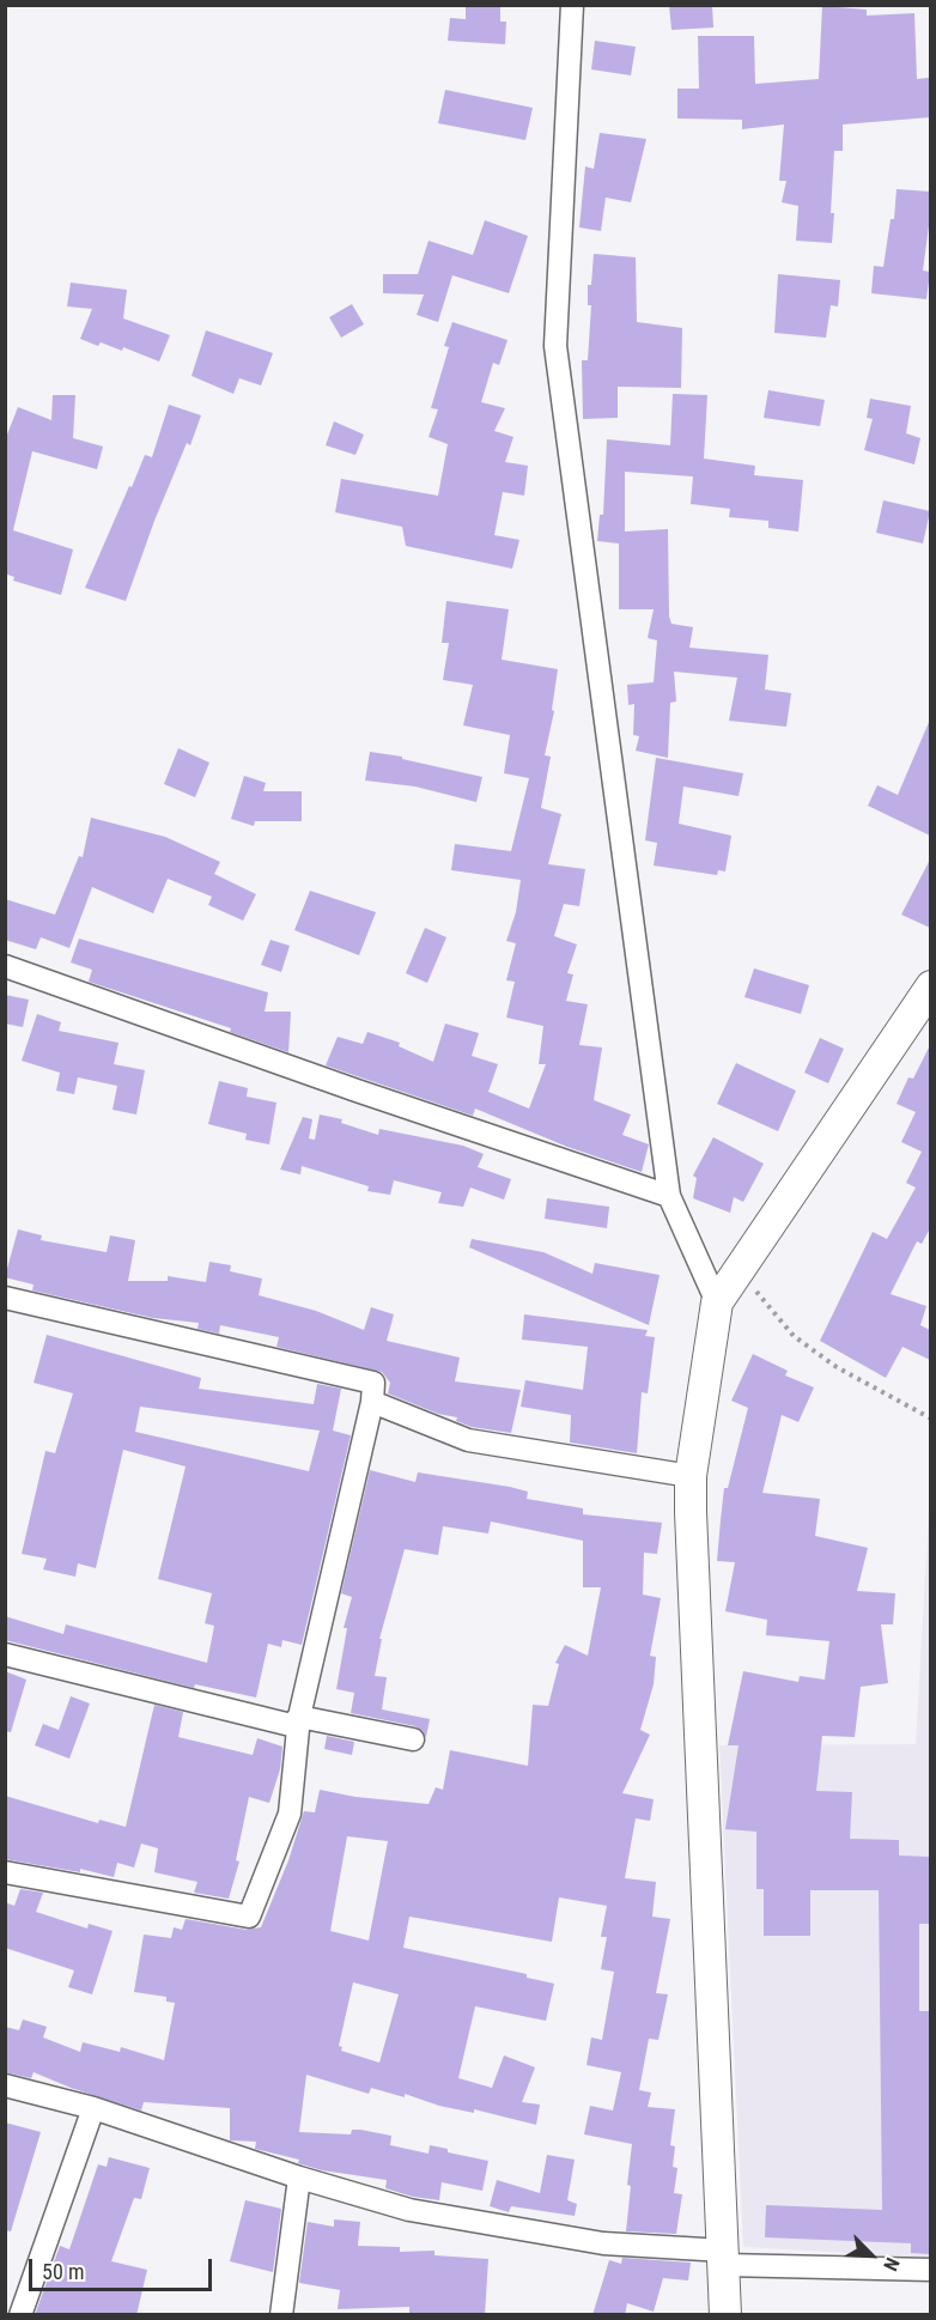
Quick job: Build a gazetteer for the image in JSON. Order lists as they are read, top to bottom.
{
  "scale_bar": "50 m",
  "north": "bottom right"
}
